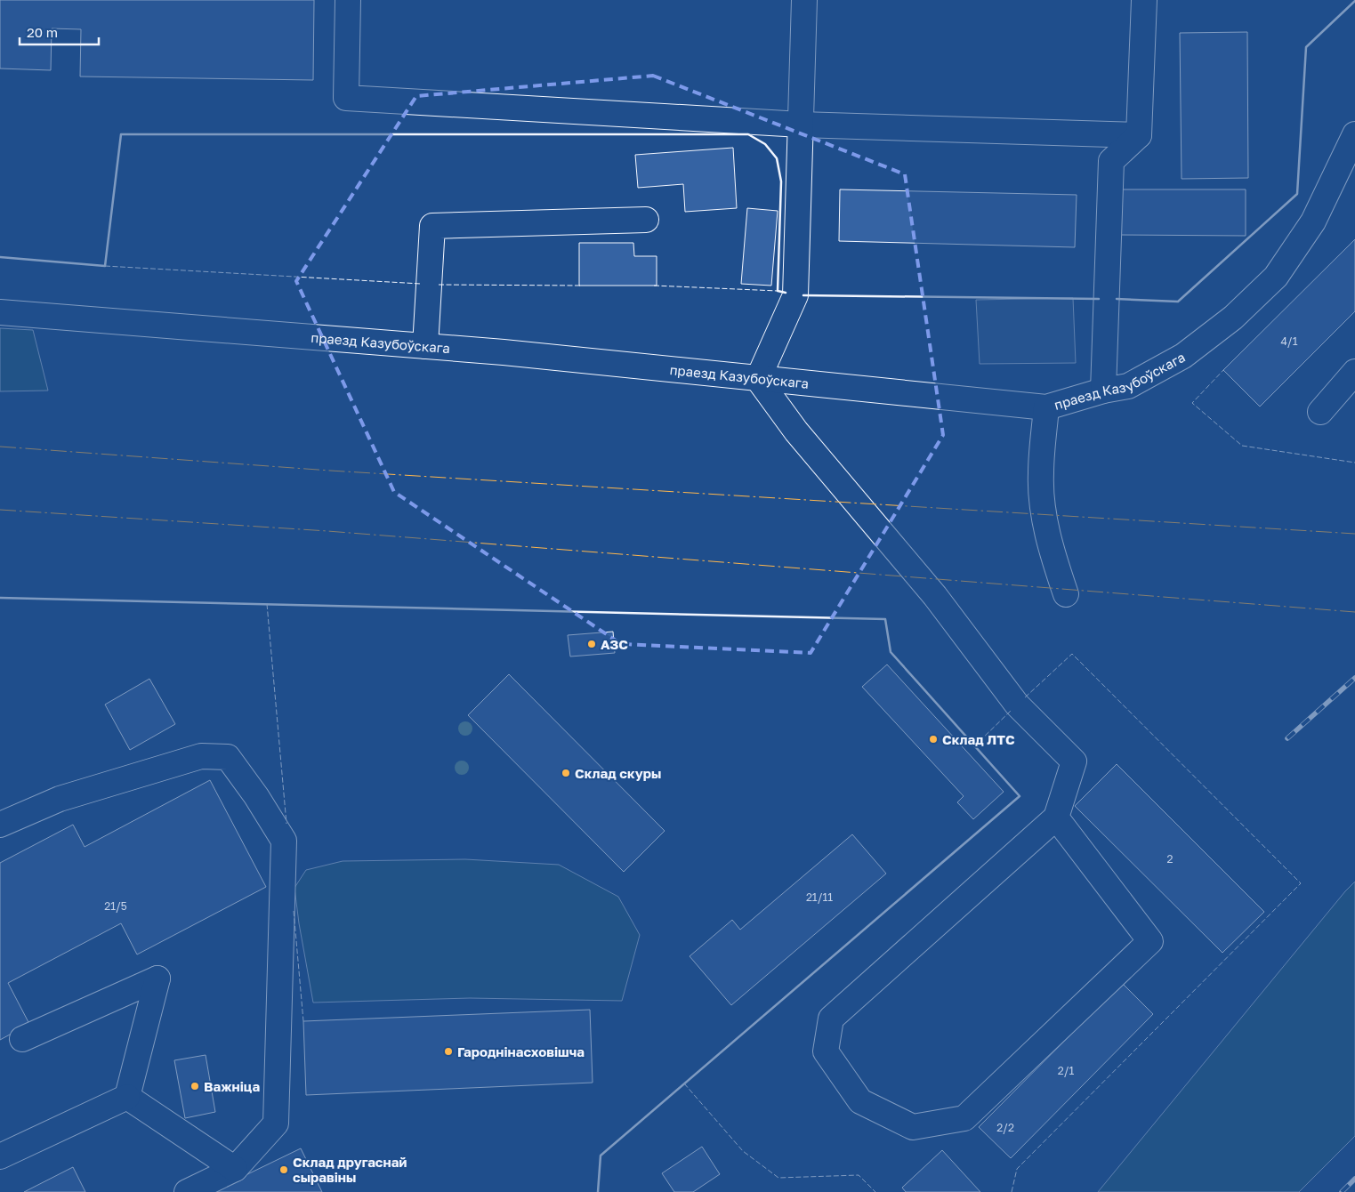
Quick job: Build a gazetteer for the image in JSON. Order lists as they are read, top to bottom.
{
  "streets": {
    "street": ["праезд Казубоўскага"]
  },
  "places": [
    "АЗС",
    "Склад ЛТС",
    "Склад скуры",
    "Гароднінасховішча",
    "Важніца",
    "Склад другаснай сыравіны"
  ],
  "house_numbers": [
    "4/1",
    "2",
    "21/11",
    "21/5",
    "2/1",
    "2/2"
  ],
  "scale_bar": "20 m"
}
